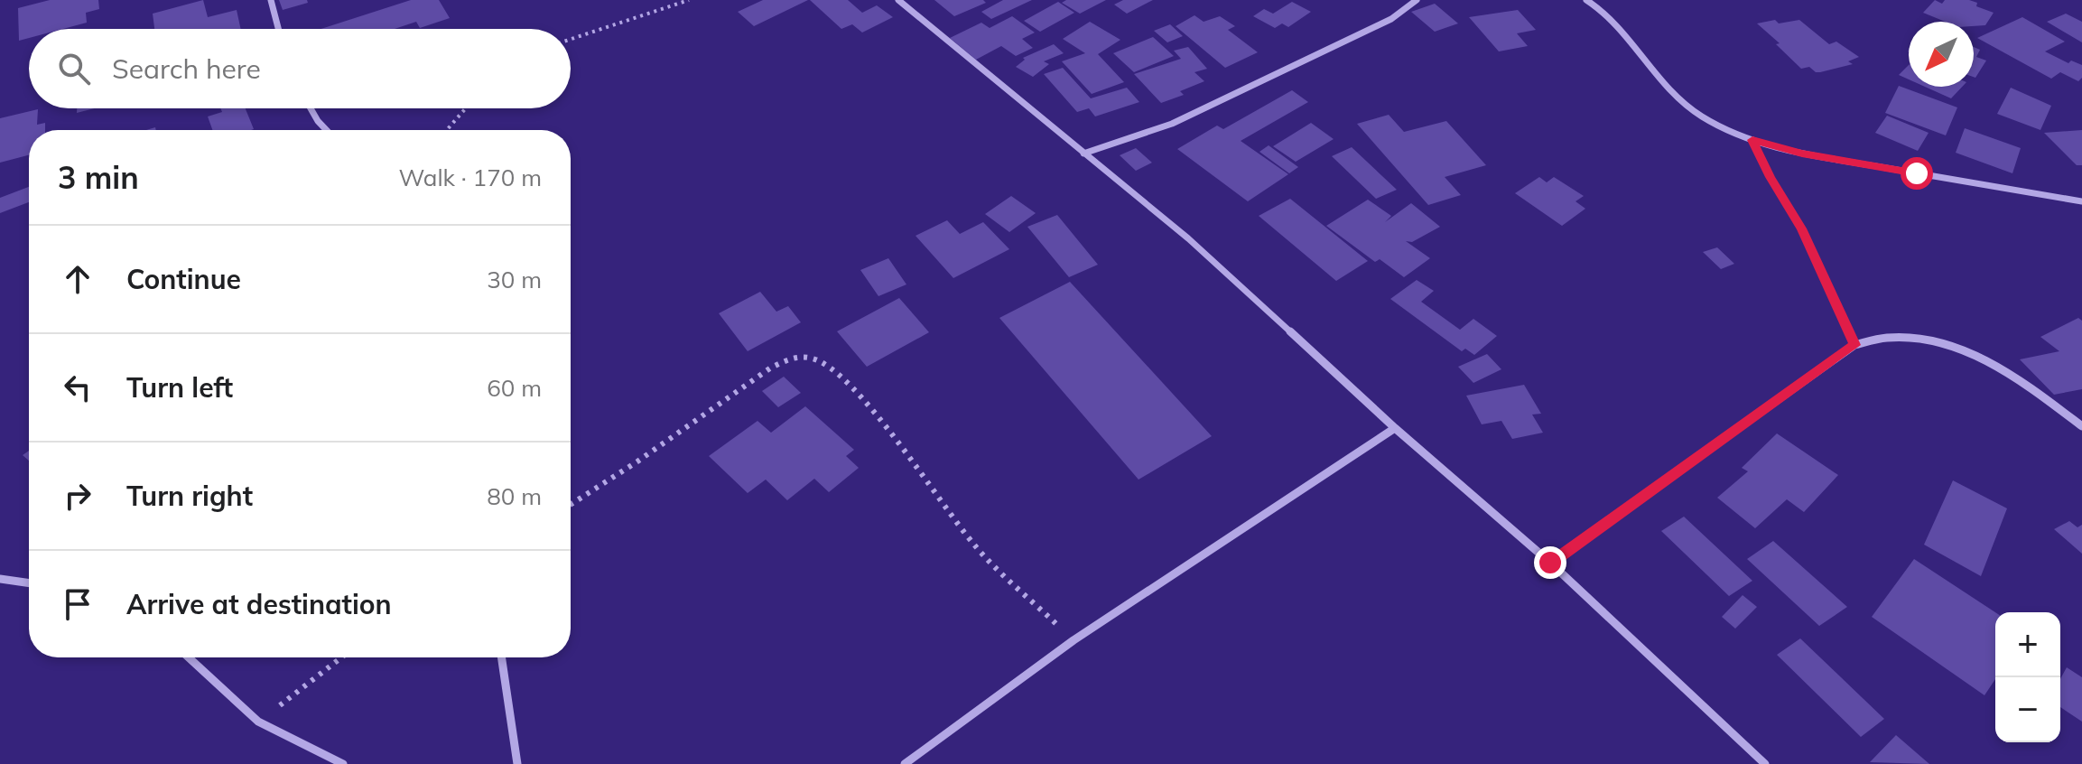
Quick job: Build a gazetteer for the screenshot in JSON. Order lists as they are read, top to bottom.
{
  "north": "bottom left",
  "page": {
    "search": "Search here",
    "heading": ["3 min", "Walk · 170 m"],
    "list": [
      ["Continue", "30 m"],
      ["Turn left", "60 m"],
      ["Turn right", "80 m"],
      "Arrive at destination"
    ],
    "map_buttons": ["+", "−"]
  }
}
